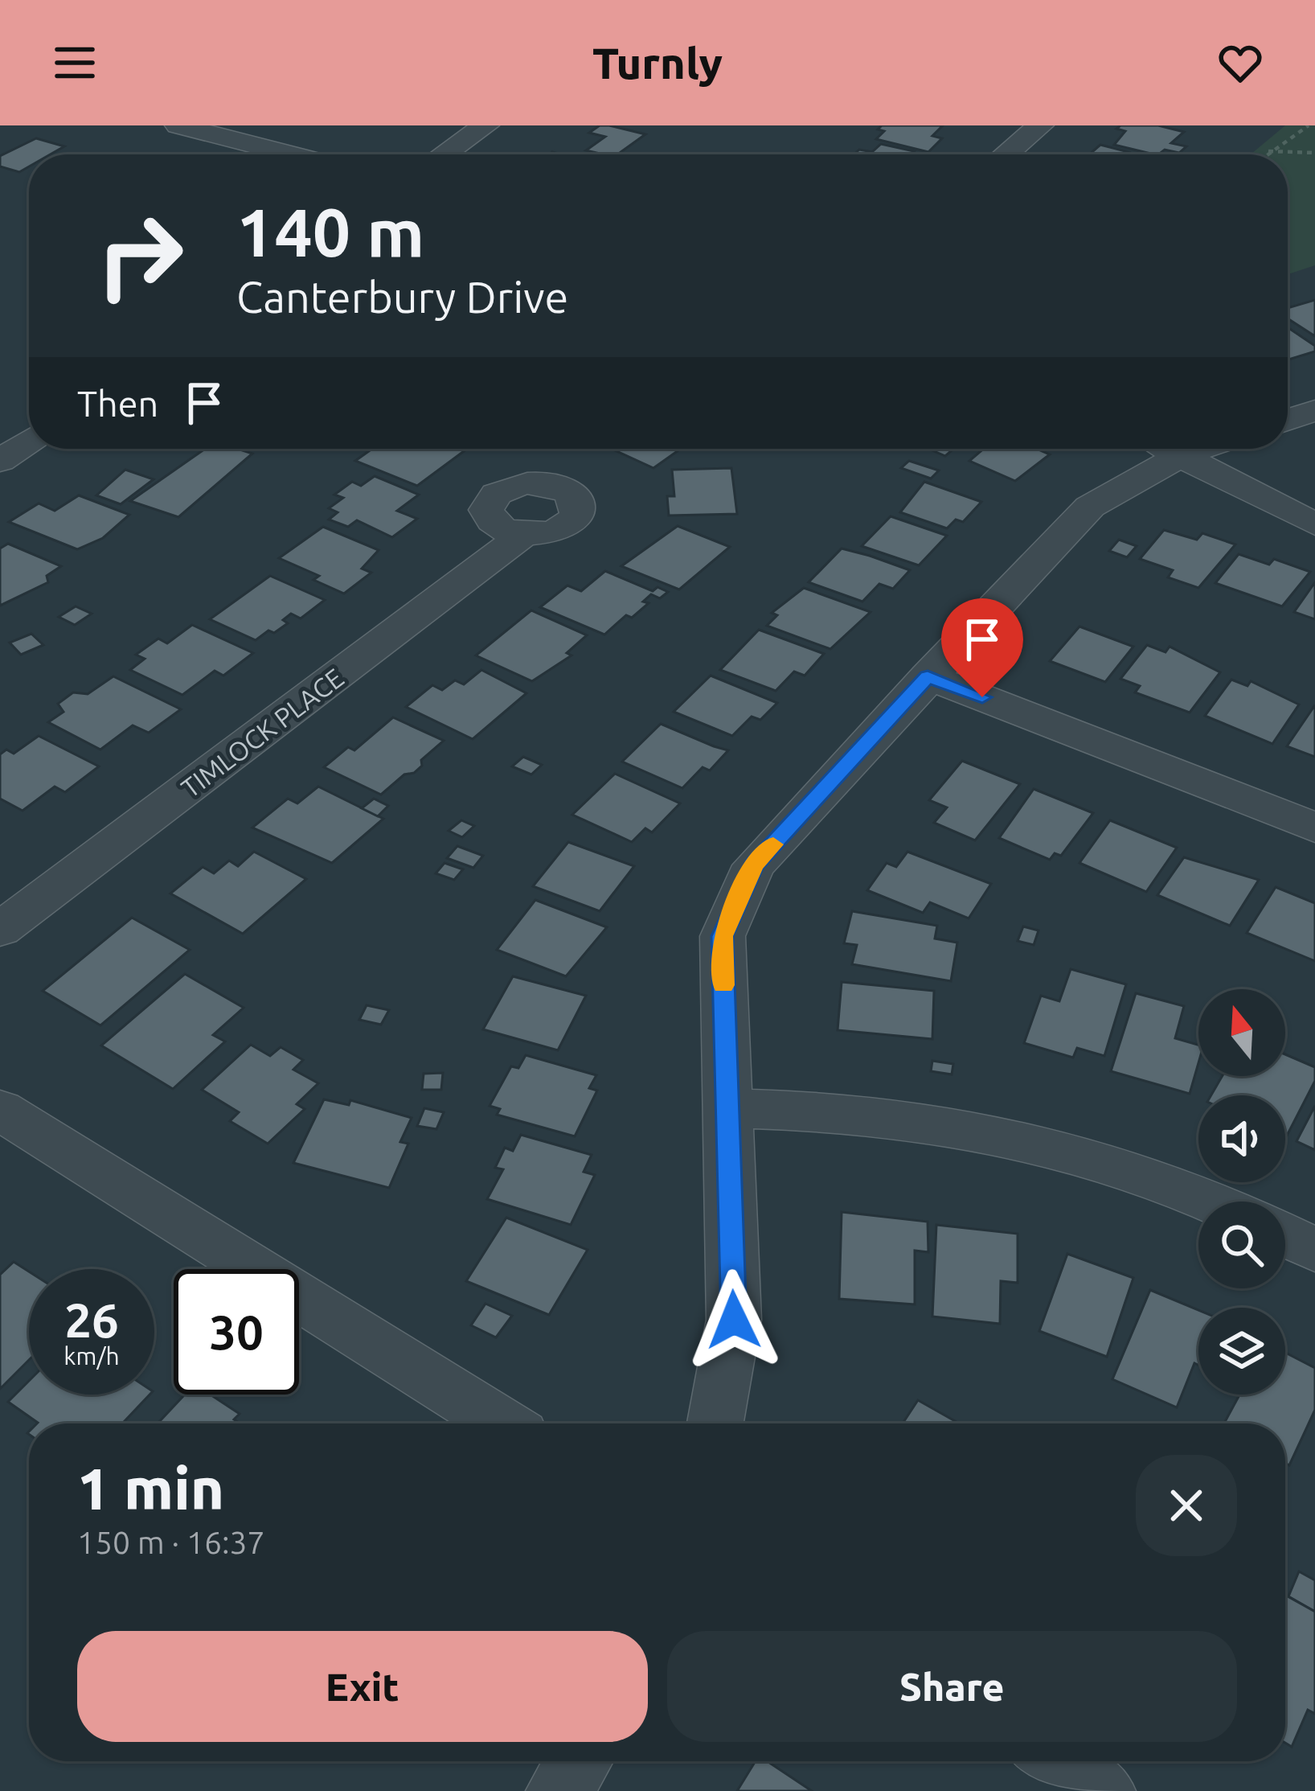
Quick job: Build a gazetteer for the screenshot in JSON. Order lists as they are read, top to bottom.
{
  "streets": {
    "street": ["TIMLOCK PLACE"]
  },
  "north": "top",
  "page": {
    "header": "Turnly",
    "turn": ["140 m", "Canterbury Drive"],
    "then": "Then",
    "speed": "26 km/h",
    "limit": "30",
    "heading": ["1 min", "150 m · 16:37"],
    "buttons": ["Exit", "Share"]
  }
}
